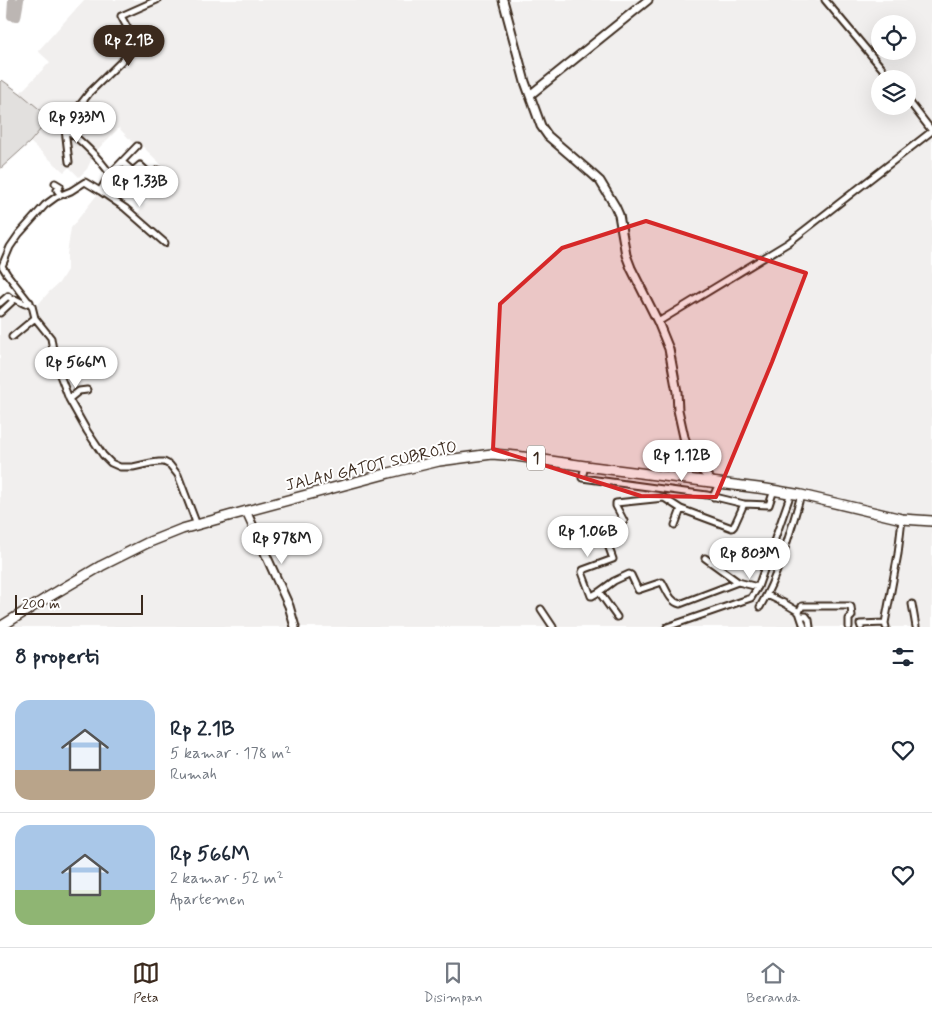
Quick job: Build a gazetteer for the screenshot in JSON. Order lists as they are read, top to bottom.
{
  "streets": {
    "highway": ["1", "JALAN GATOT SUBROTO"]
  },
  "scale_bar": "200 m",
  "page": {
    "price": [
      "Rp 2.1B",
      "Rp 933M",
      "Rp 1.33B",
      "Rp 566M",
      "Rp 1.12B",
      "Rp 1.06B",
      "Rp 978M",
      "Rp 803M"
    ],
    "scale": "200 m",
    "heading": "8 properti",
    "list": [
      {
        "name": "Rp 2.1B",
        "note": "5 kamar · 178 m² · Rumah"
      },
      {
        "name": "Rp 566M",
        "note": "2 kamar · 52 m² · Apartemen"
      }
    ],
    "tabs": ["Peta", "Disimpan", "Beranda"]
  }
}
